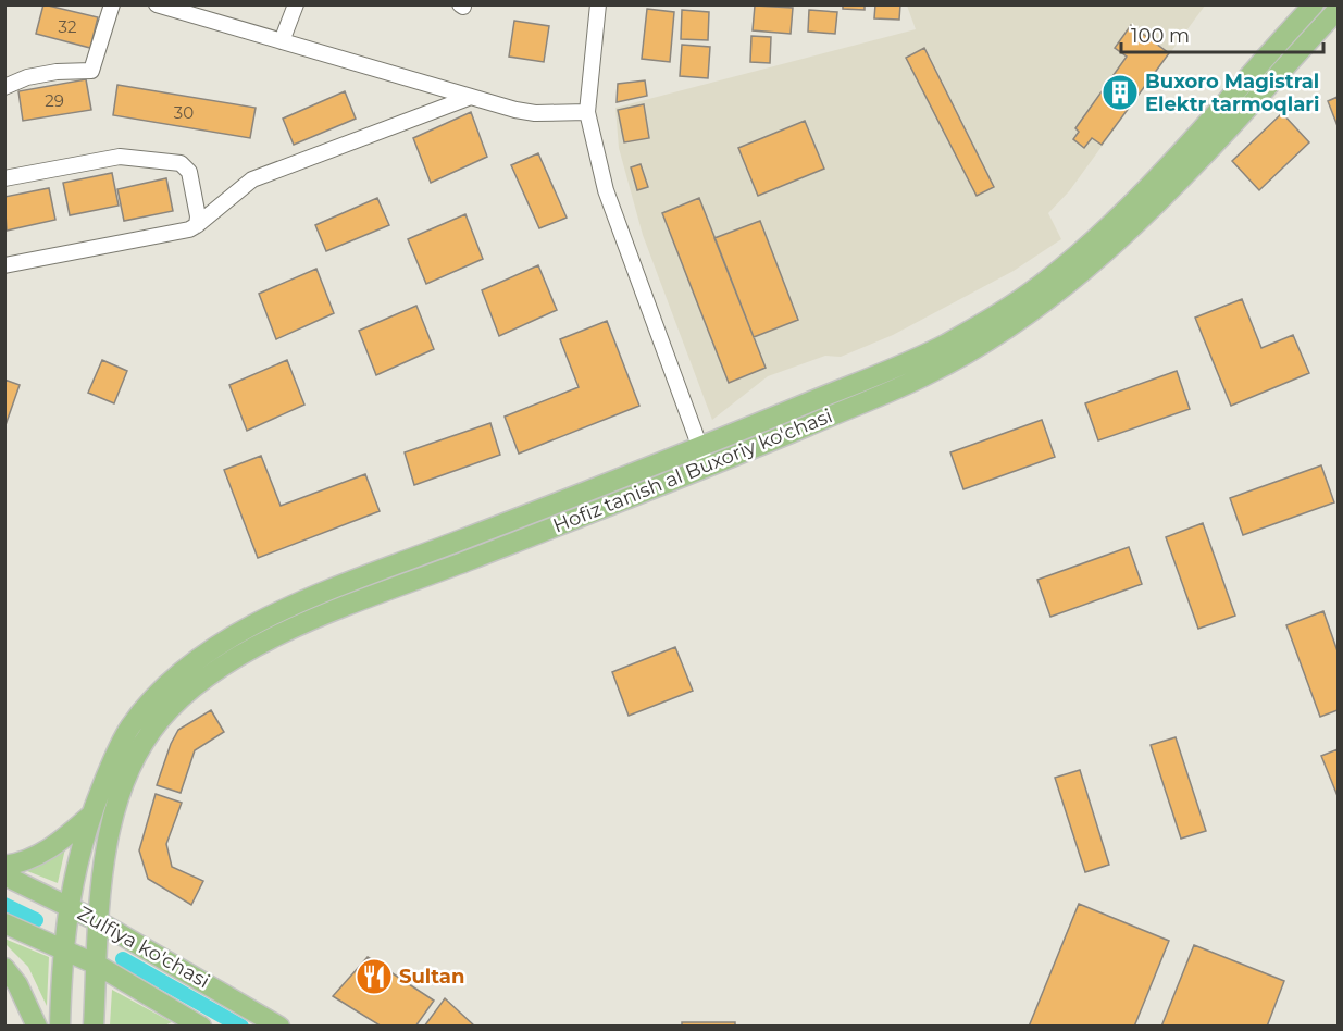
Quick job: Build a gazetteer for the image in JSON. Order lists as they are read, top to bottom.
{
  "streets": {
    "main road": ["Hofiz tanish al Buxoriy ko'chasi", "Zulfiya ko'chasi"]
  },
  "crossings": [
    ["Hofiz tanish al Buxoriy ko'chasi", "Zulfiya ko'chasi"]
  ],
  "places": {
    "building": ["Buxoro Magistral Elektr tarmoqlari"],
    "restaurant": ["Sultan"]
  },
  "house_numbers": ["32", "29", "30"],
  "scale_bar": "100 m"
}
